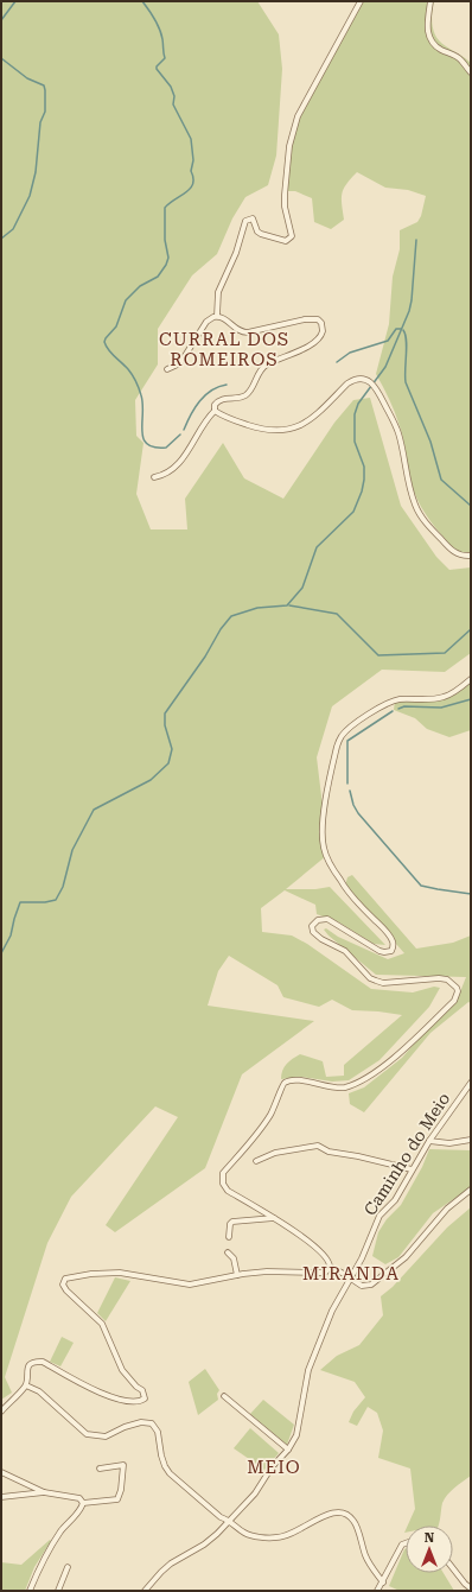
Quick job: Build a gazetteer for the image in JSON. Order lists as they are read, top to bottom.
{
  "streets": {
    "street": ["Caminho do Meio"]
  },
  "districts": ["CURRAL DOS ROMEIROS", "MIRANDA", "MEIO"],
  "north": "top"
}
